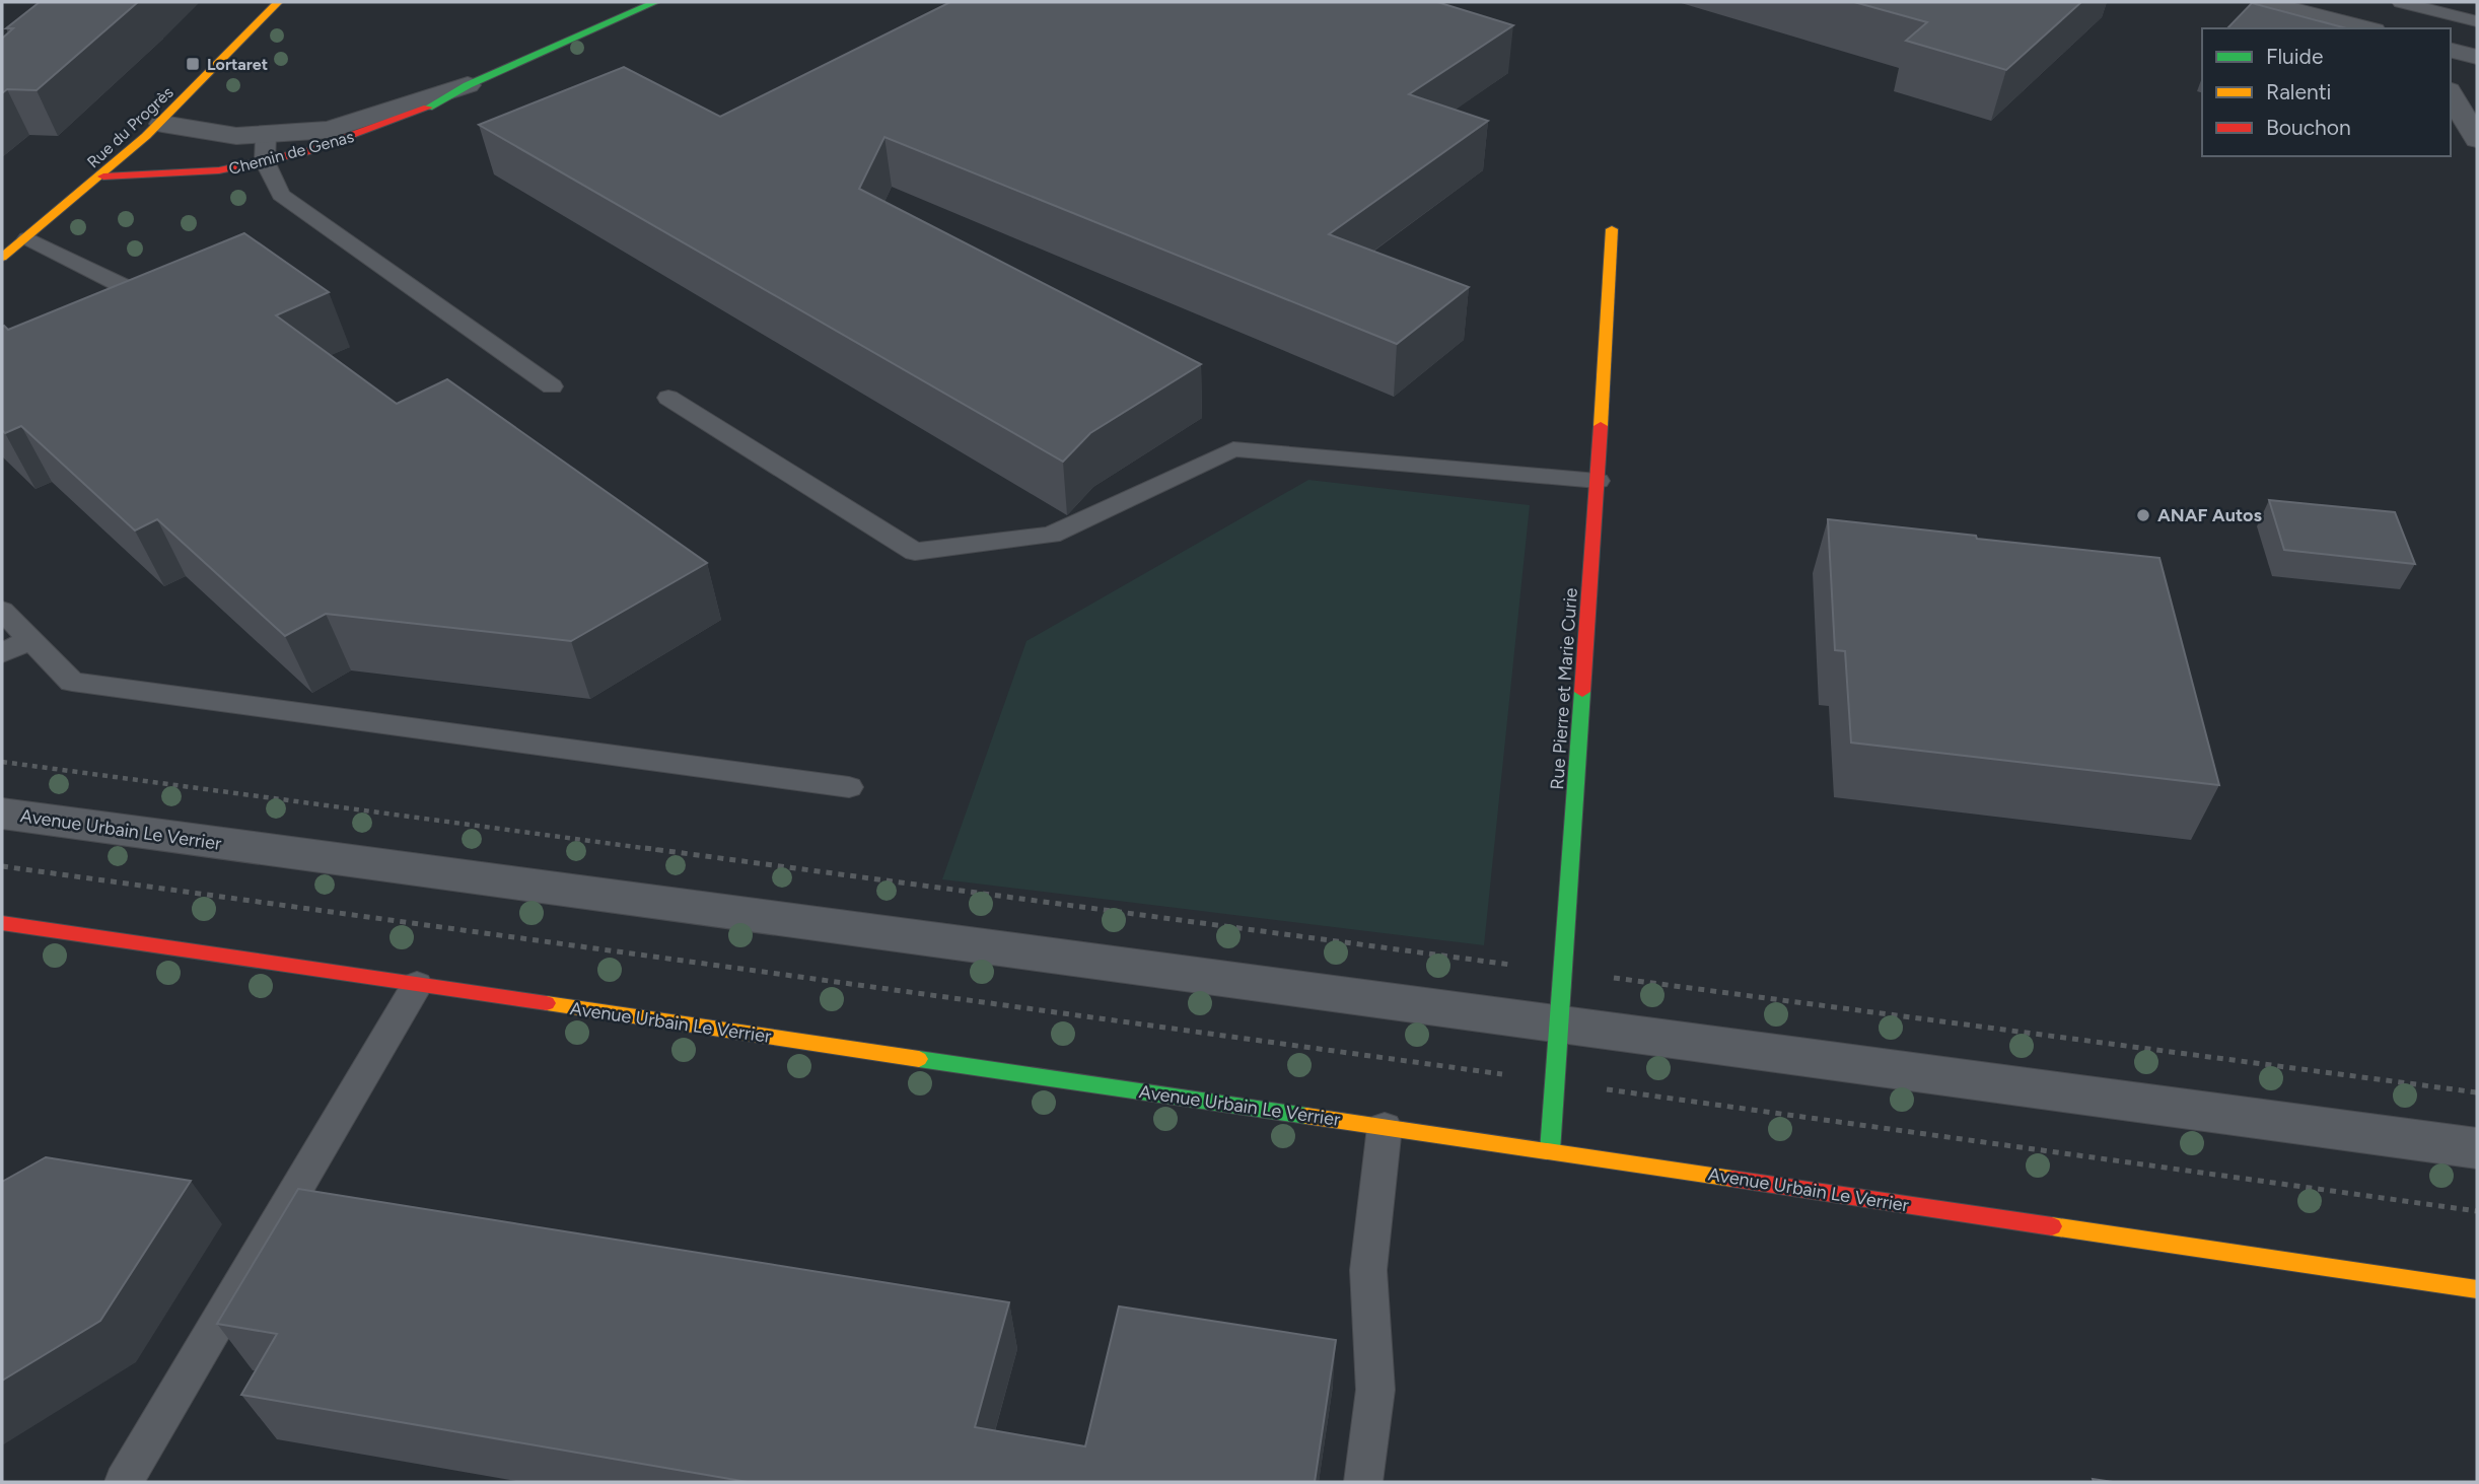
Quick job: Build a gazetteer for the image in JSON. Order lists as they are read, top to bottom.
{
  "streets": {
    "street": [
      "Rue du Progrès",
      "Chemin de Genas",
      "Rue Pierre et Marie Curie",
      "Avenue Urbain Le Verrier"
    ]
  },
  "crossings": [
    ["Rue du Progrès", "Chemin de Genas"],
    ["Rue Pierre et Marie Curie", "Avenue Urbain Le Verrier"]
  ],
  "places": {
    "transit": ["Lortaret"],
    "other": ["ANAF Autos"]
  },
  "legend": ["Fluide", "Ralenti", "Bouchon"]
}
